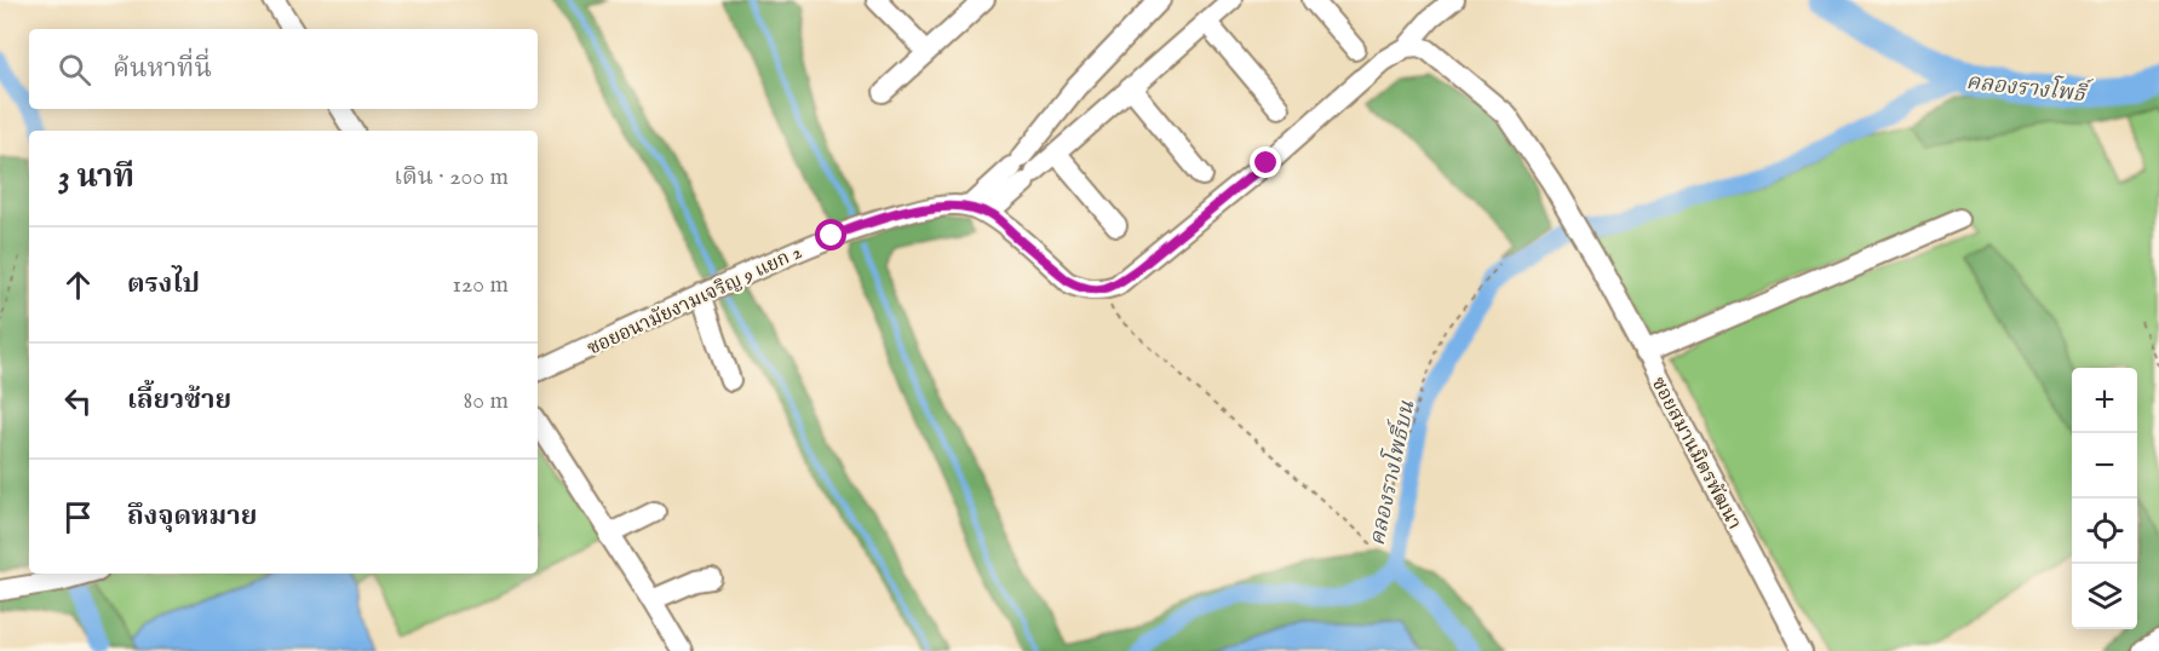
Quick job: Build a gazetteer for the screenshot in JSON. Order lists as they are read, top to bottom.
{
  "streets": {
    "street": ["ซอยอนามัยงามเจริญ 9 แยก 2", "ซอยสมานมิตรพัฒนา"]
  },
  "water": ["คลองรางโพธิ์", "คลองรางโพธิ์บน"],
  "page": {
    "search": "ค้นหาที่นี่",
    "heading": ["3 นาที", "เดิน · 200 m"],
    "list": [
      ["ตรงไป", "120 m"],
      ["เลี้ยวซ้าย", "80 m"],
      "ถึงจุดหมาย"
    ],
    "map_buttons": ["+", "−"]
  }
}
